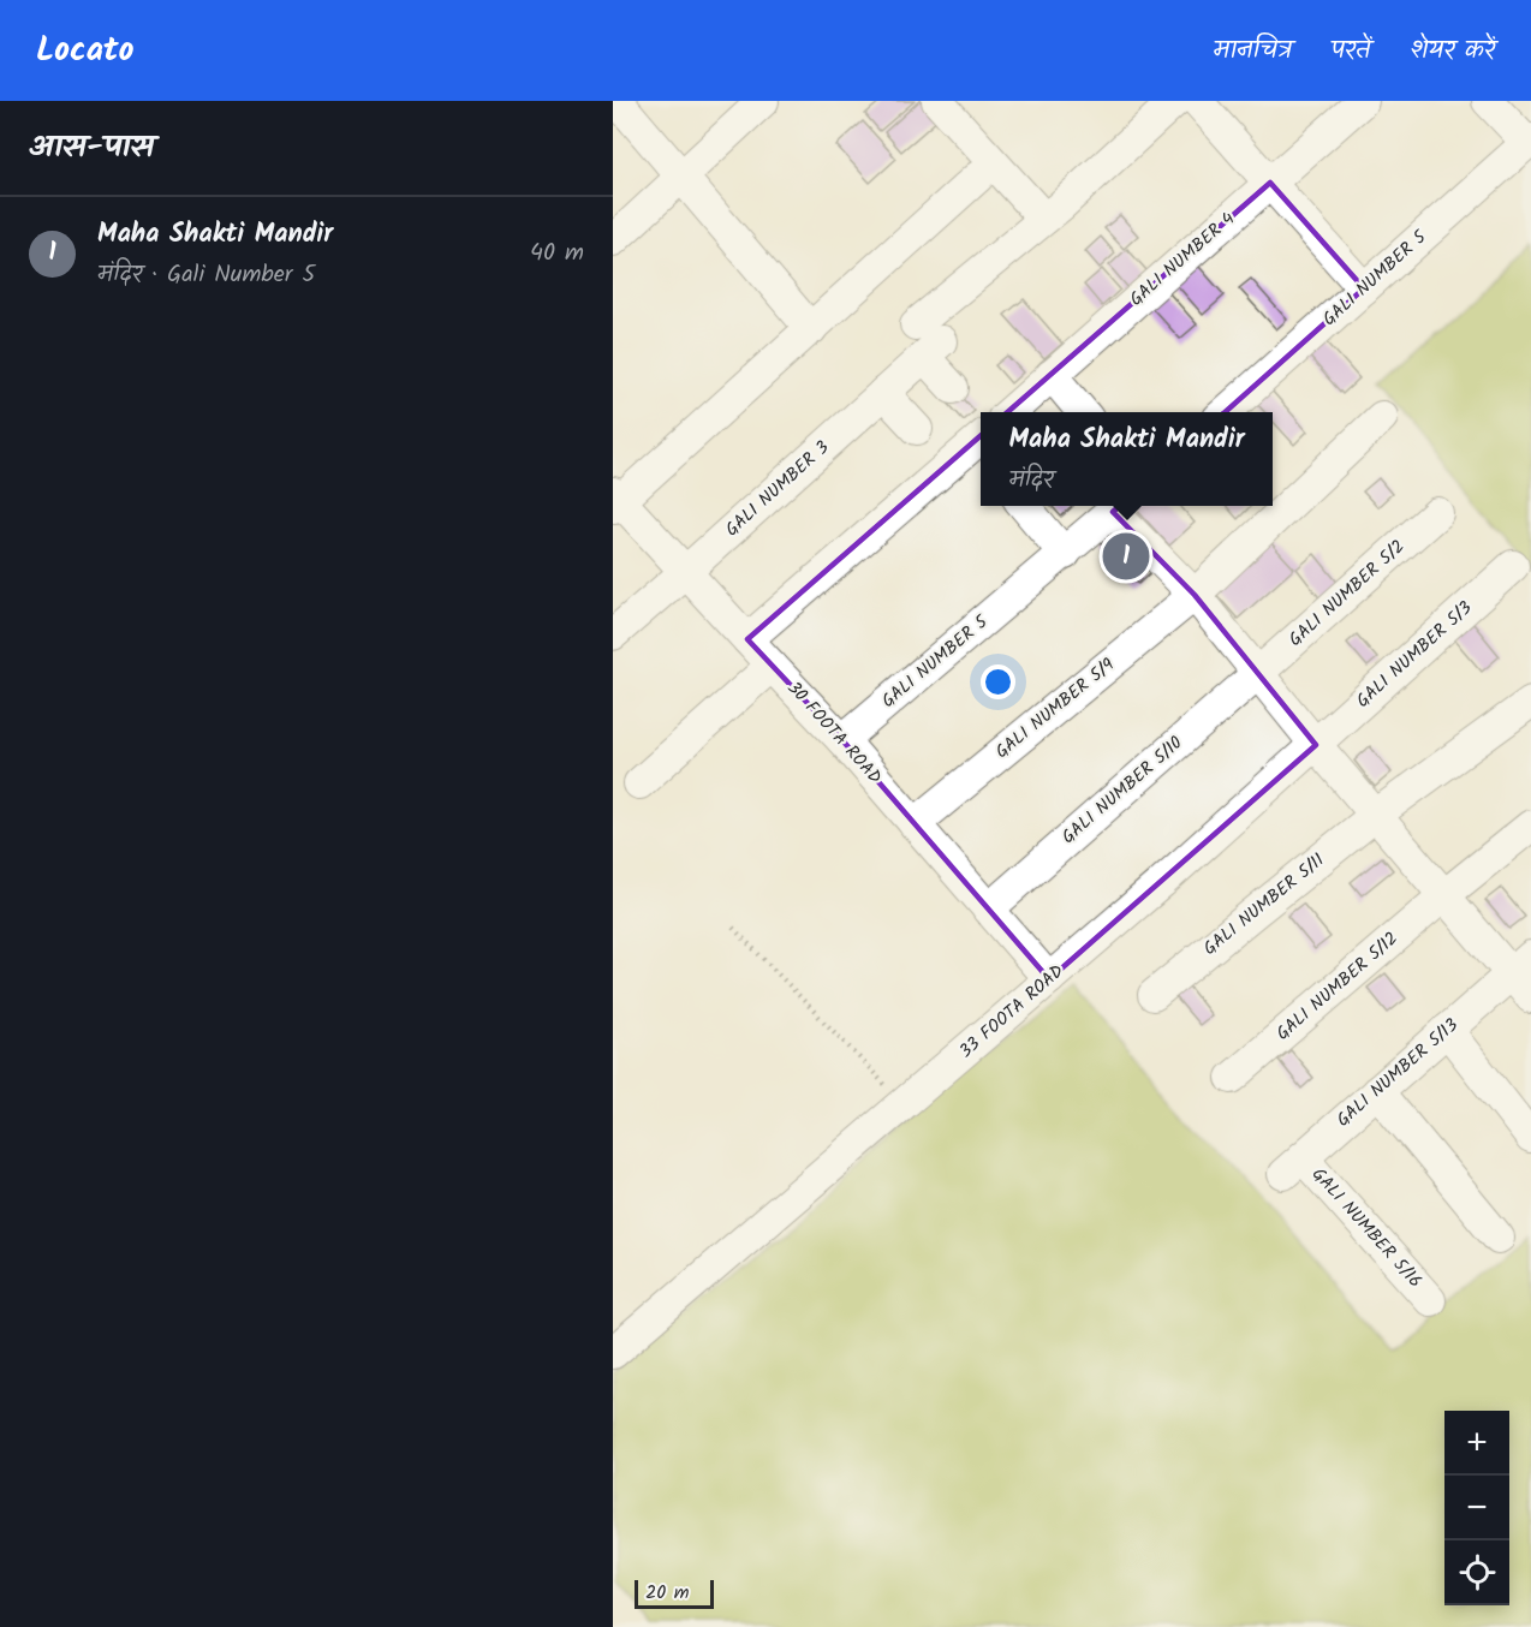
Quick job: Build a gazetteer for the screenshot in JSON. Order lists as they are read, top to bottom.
{
  "streets": {
    "street": [
      "GALI NUMBER 4",
      "GALI NUMBER 5",
      "GALI NUMBER 3",
      "GALI NUMBER 5/2",
      "GALI NUMBER 5/3",
      "GALI NUMBER 5/9",
      "30 FOOTA ROAD",
      "GALI NUMBER 5/10",
      "GALI NUMBER 5/11",
      "GALI NUMBER 5/12",
      "33 FOOTA ROAD",
      "GALI NUMBER 5/13",
      "GALI NUMBER 5/16"
    ]
  },
  "crossings": [
    ["GALI NUMBER 5", "30 FOOTA ROAD"],
    ["GALI NUMBER 3", "30 FOOTA ROAD"],
    ["GALI NUMBER 5/2", "GALI NUMBER 5/10"],
    ["GALI NUMBER 5/3", "33 FOOTA ROAD"],
    ["GALI NUMBER 5/9", "30 FOOTA ROAD"],
    ["30 FOOTA ROAD", "GALI NUMBER 5/10"],
    ["30 FOOTA ROAD", "33 FOOTA ROAD"],
    ["GALI NUMBER 5/13", "GALI NUMBER 5/16"]
  ],
  "scale_bar": "20 m",
  "page": {
    "header": "Locato",
    "nav": ["मानचित्र", "परतें", "शेयर करें"],
    "heading": "आस-पास",
    "list": [
      {
        "mark": "1",
        "name": "Maha Shakti Mandir",
        "note": "मंदिर · Gali Number 5",
        "value": "40 m"
      }
    ],
    "popup": ["Maha Shakti Mandir", "मंदिर"],
    "pins": "1",
    "map_buttons": ["+", "−"],
    "scale": "20 m"
  }
}
